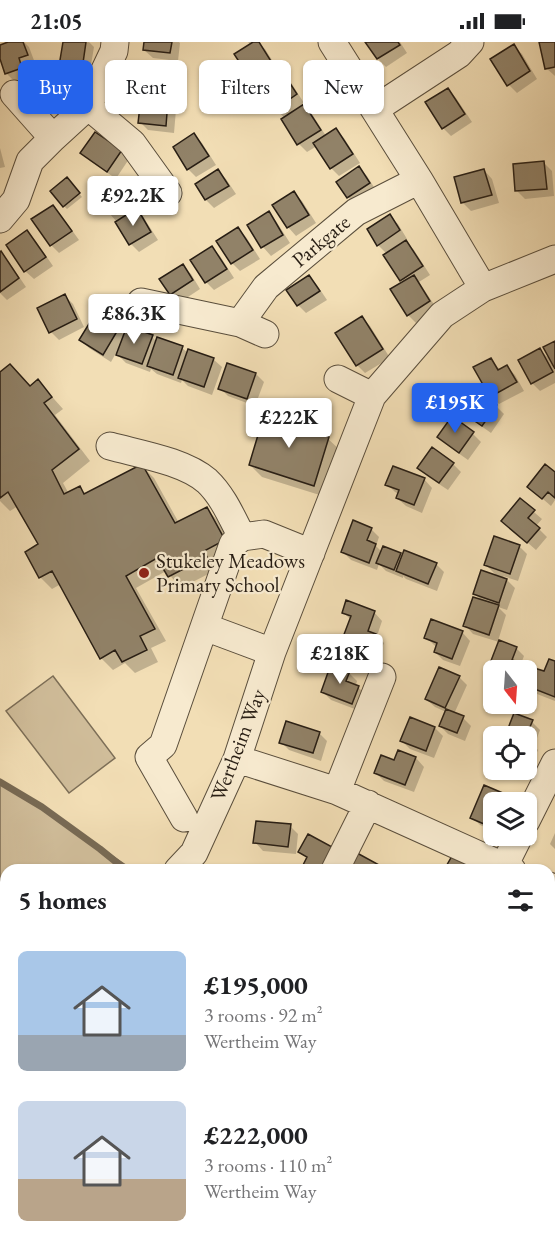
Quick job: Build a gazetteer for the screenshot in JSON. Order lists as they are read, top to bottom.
{
  "streets": {
    "street": ["Parkgate", "Wertheim Way"]
  },
  "places": ["Stukeley Meadows Primary School"],
  "north": "bottom",
  "page": {
    "status": "21:05",
    "chip": [
      "Buy",
      "Rent",
      "Filters",
      "New"
    ],
    "price": [
      "£92.2K",
      "£86.3K",
      "£195K",
      "£222K",
      "£218K"
    ],
    "heading": "5 homes",
    "list": [
      {
        "name": "£195,000",
        "note": "3 rooms · 92 m² · Wertheim Way"
      },
      {
        "name": "£222,000",
        "note": "3 rooms · 110 m² · Wertheim Way"
      }
    ]
  }
}
